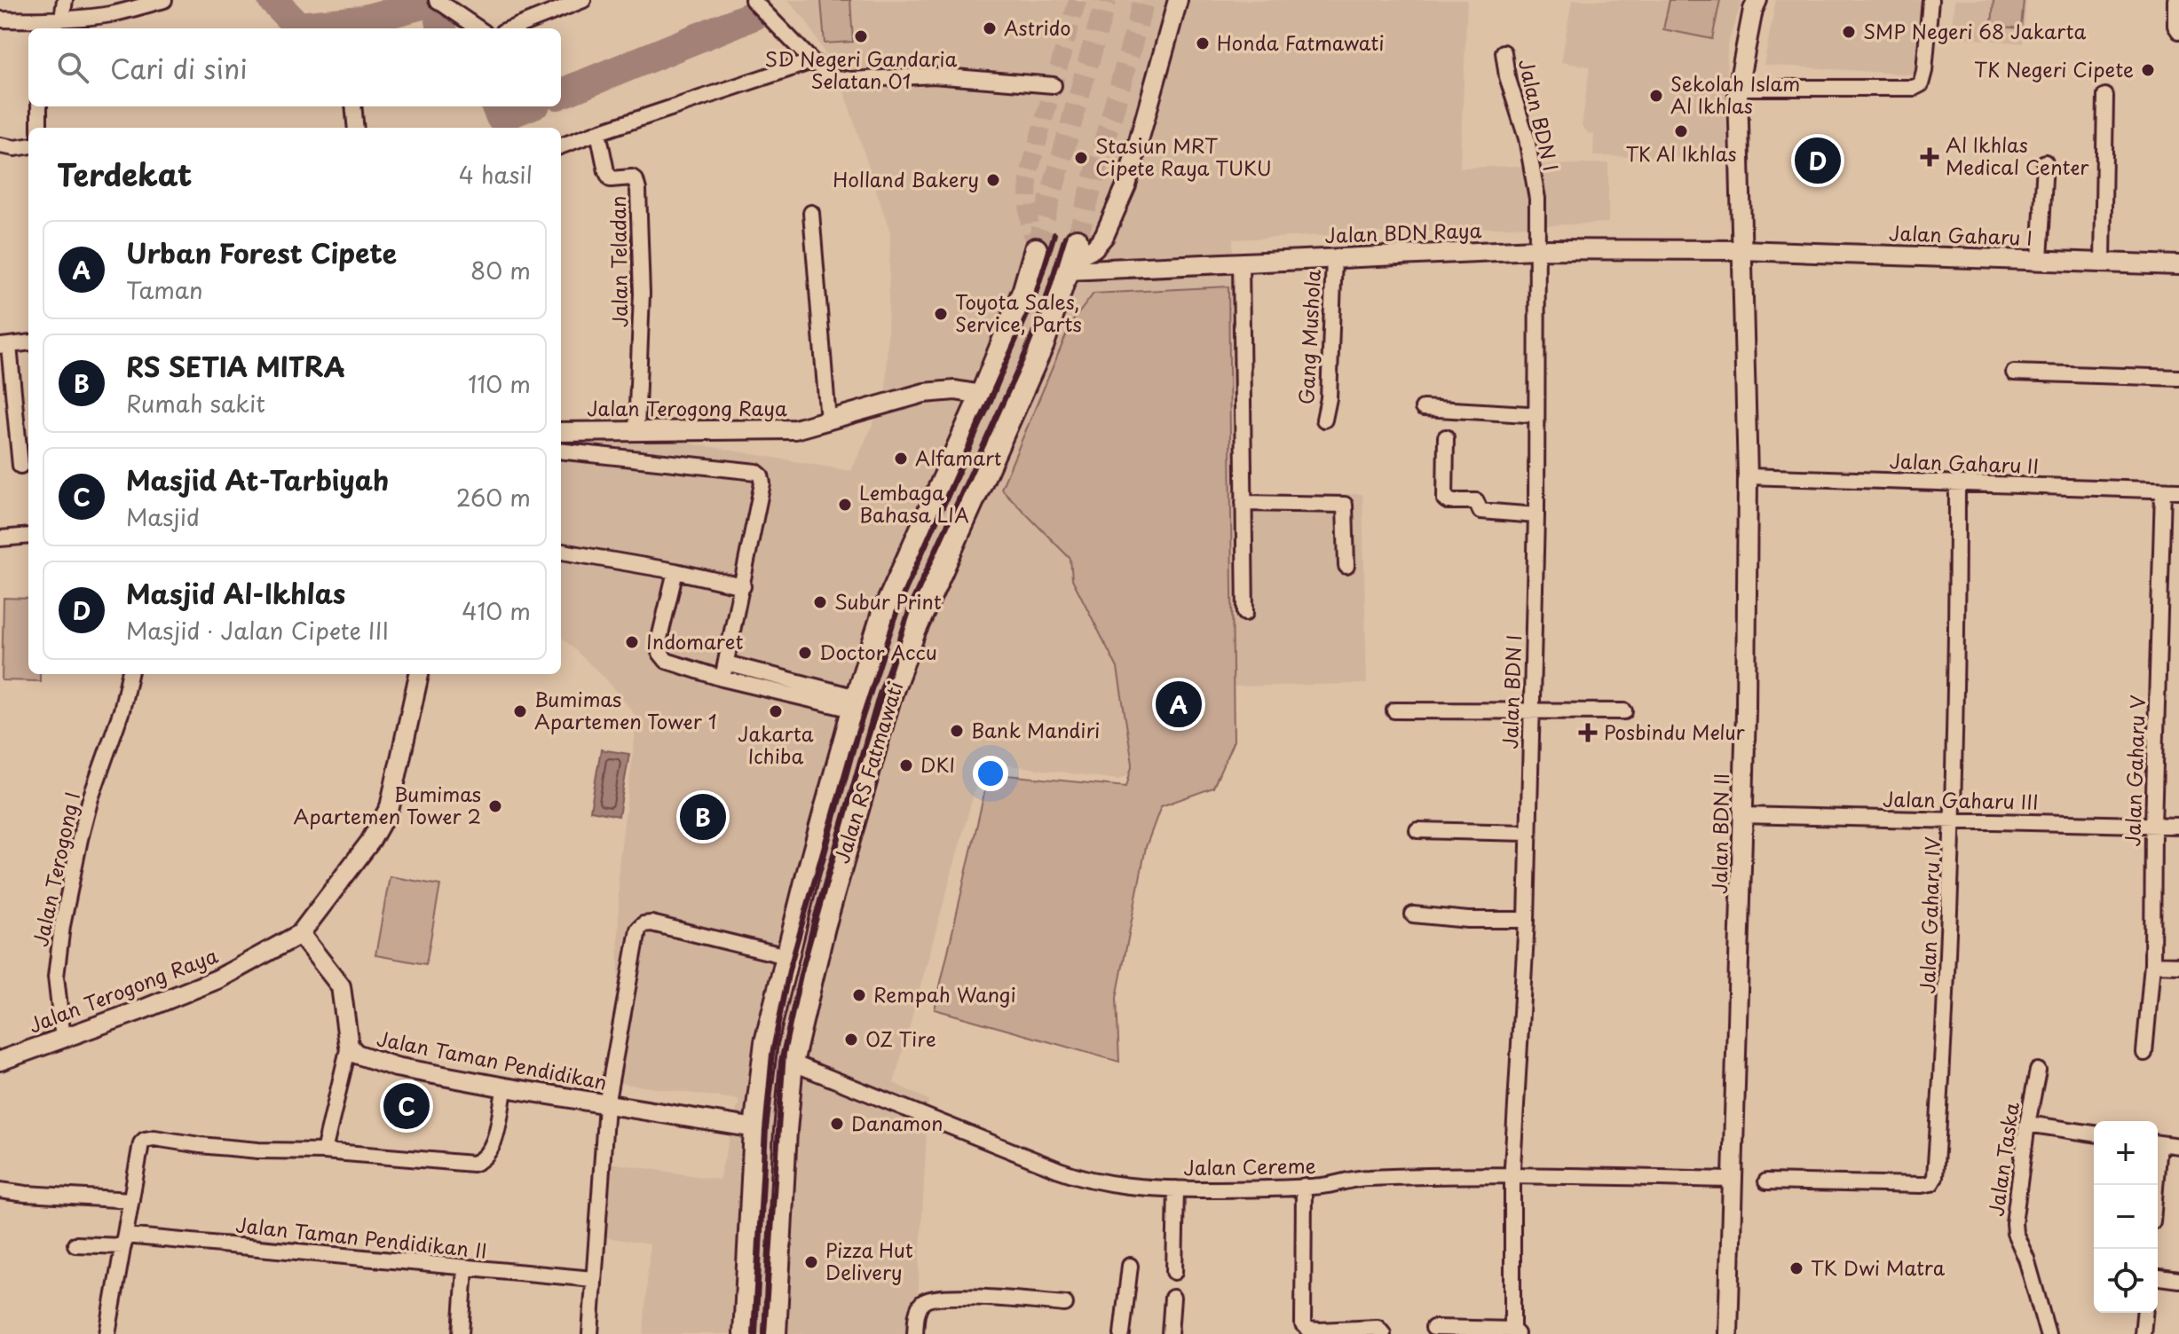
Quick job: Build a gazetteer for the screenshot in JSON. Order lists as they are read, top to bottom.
{
  "streets": {
    "main road": ["Jalan RS Fatmawati"],
    "street": [
      "Jalan BDN I",
      "Jalan BDN Raya",
      "Jalan Gaharu I",
      "Jalan Teladan",
      "Gang Mushola",
      "Jalan Terogong Raya",
      "Jalan Gaharu II",
      "Jalan Gaharu V",
      "Jalan Gaharu III",
      "Jalan BDN II",
      "Jalan Terogong I",
      "Jalan Gaharu IV",
      "Jalan Taman Pendidikan",
      "Jalan Taska",
      "Jalan Cereme",
      "Jalan Taman Pendidikan II"
    ]
  },
  "crossings": [
    ["Jalan BDN I", "Jalan BDN Raya"],
    ["Jalan BDN I", "Jalan Cereme"],
    ["Jalan BDN Raya", "Jalan Gaharu I"],
    ["Jalan BDN Raya", "Gang Mushola"],
    ["Jalan BDN Raya", "Jalan RS Fatmawati"],
    ["Jalan BDN Raya", "Jalan BDN II"],
    ["Jalan Gaharu I", "Jalan BDN II"],
    ["Jalan Teladan", "Jalan Terogong Raya"],
    ["Jalan Terogong Raya", "Jalan RS Fatmawati"],
    ["Jalan Terogong Raya", "Jalan Terogong I"],
    ["Jalan Terogong Raya", "Jalan Taman Pendidikan"],
    ["Jalan Gaharu II", "Jalan Gaharu V"],
    ["Jalan Gaharu II", "Jalan BDN II"],
    ["Jalan Gaharu II", "Jalan Gaharu IV"],
    ["Jalan Gaharu V", "Jalan Gaharu III"],
    ["Jalan RS Fatmawati", "Jalan Taman Pendidikan"],
    ["Jalan RS Fatmawati", "Jalan Cereme"],
    ["Jalan Gaharu III", "Jalan BDN II"],
    ["Jalan Gaharu III", "Jalan Gaharu IV"],
    ["Jalan BDN II", "Jalan Cereme"]
  ],
  "places": {
    "other": [
      "Astrido",
      "SMP Negeri 68 Jakarta",
      "SD Negeri Gandaria Selatan 01",
      "Honda Fatmawati",
      "TK Negeri Cipete",
      "Sekolah Islam Al Ikhlas",
      "TK Al Ikhlas",
      "Stasiun MRT Cipete Raya TUKU",
      "Holland Bakery",
      "Toyota Sales, Service, Parts",
      "Alfamart",
      "Lembaga Bahasa LIA",
      "Subur Print",
      "Indomaret",
      "Doctor Accu",
      "Bumimas Apartemen Tower 1",
      "Jakarta Ichiba",
      "Bank Mandiri",
      "DKI",
      "Bumimas Apartemen Tower 2",
      "Rempah Wangi",
      "OZ Tire",
      "Danamon",
      "Pizza Hut Delivery",
      "TK Dwi Matra"
    ],
    "health": ["Al Ikhlas Medical Center", "Posbindu Melur"]
  },
  "page": {
    "search": "Cari di sini",
    "heading": ["Terdekat", "4 hasil"],
    "pins": [
      "D",
      "A",
      "B",
      "C"
    ],
    "list": [
      {
        "mark": "A",
        "name": "Urban Forest Cipete",
        "note": "Taman",
        "value": "80 m"
      },
      {
        "mark": "B",
        "name": "RS SETIA MITRA",
        "note": "Rumah sakit",
        "value": "110 m"
      },
      {
        "mark": "C",
        "name": "Masjid At-Tarbiyah",
        "note": "Masjid",
        "value": "260 m"
      },
      {
        "mark": "D",
        "name": "Masjid Al-Ikhlas",
        "note": "Masjid · Jalan Cipete III",
        "value": "410 m"
      }
    ],
    "map_buttons": ["+", "−"]
  }
}
